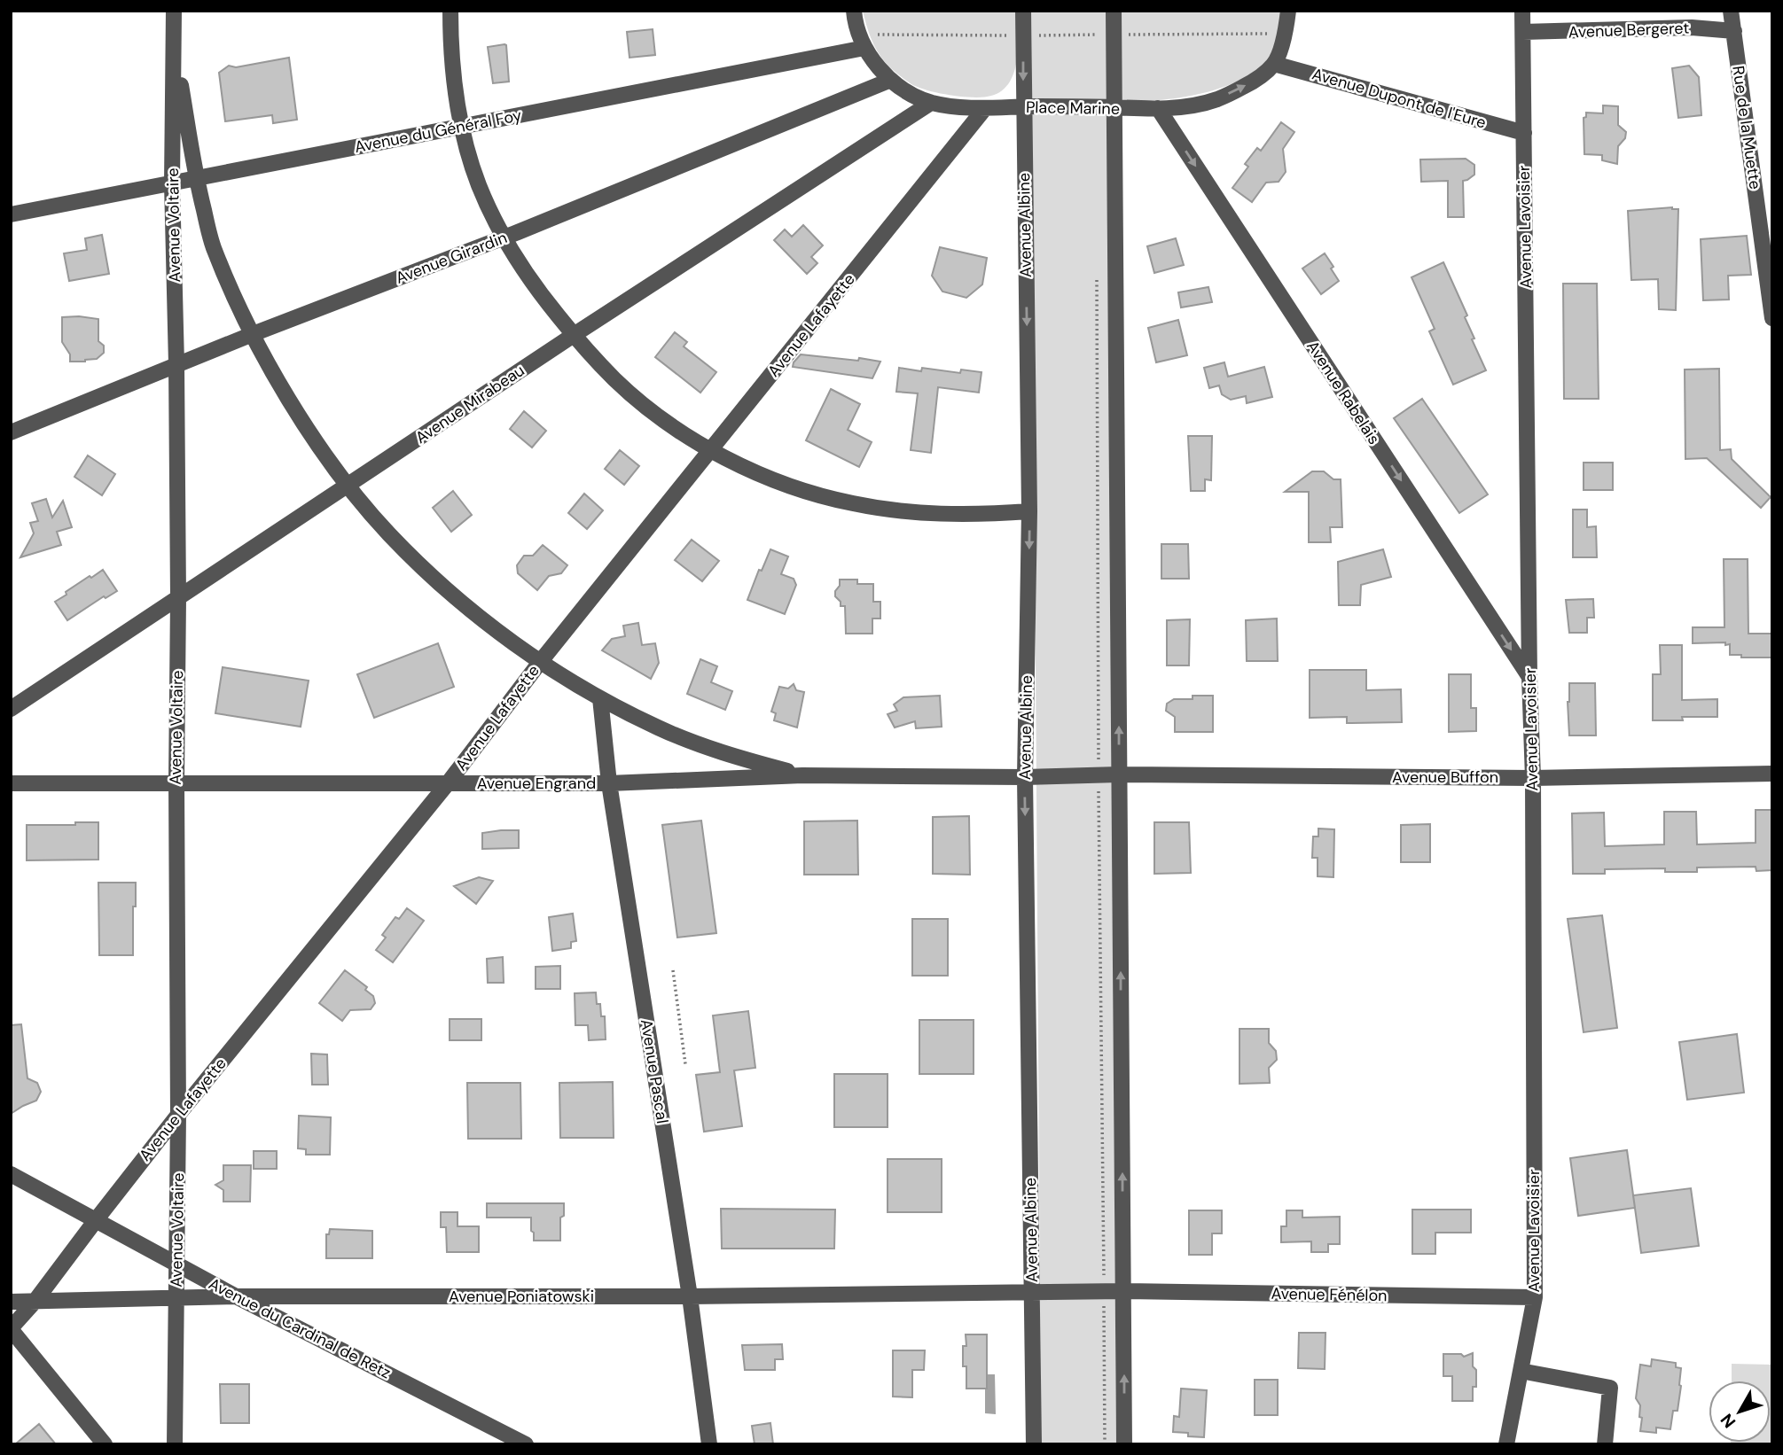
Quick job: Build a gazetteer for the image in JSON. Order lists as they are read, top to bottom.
{
  "streets": {
    "street": [
      "Avenue Bergeret",
      "Avenue Dupont de l'Eure",
      "Place Marine",
      "Rue de la Muette",
      "Avenue du Général Foy",
      "Avenue Voltaire",
      "Avenue Albine",
      "Avenue Lavoisier",
      "Avenue Girardin",
      "Avenue Lafayette",
      "Avenue Rabelais",
      "Avenue Mirabeau",
      "Avenue Buffon",
      "Avenue Engrand",
      "Avenue Pascal",
      "Avenue Fénélon",
      "Avenue Poniatowski",
      "Avenue du Cardinal de Retz"
    ]
  },
  "crossings": [
    ["Avenue Bergeret", "Rue de la Muette"],
    ["Avenue Bergeret", "Avenue Lavoisier"],
    ["Avenue Dupont de l'Eure", "Place Marine"],
    ["Avenue Dupont de l'Eure", "Avenue Lavoisier"],
    ["Place Marine", "Avenue du Général Foy"],
    ["Place Marine", "Avenue Albine"],
    ["Place Marine", "Avenue Girardin"],
    ["Place Marine", "Avenue Lafayette"],
    ["Place Marine", "Avenue Rabelais"],
    ["Place Marine", "Avenue Mirabeau"],
    ["Avenue du Général Foy", "Avenue Voltaire"],
    ["Avenue Voltaire", "Avenue Girardin"],
    ["Avenue Voltaire", "Avenue Lafayette"],
    ["Avenue Voltaire", "Avenue Mirabeau"],
    ["Avenue Voltaire", "Avenue Engrand"],
    ["Avenue Voltaire", "Avenue Poniatowski"],
    ["Avenue Voltaire", "Avenue du Cardinal de Retz"],
    ["Avenue Albine", "Avenue Engrand"],
    ["Avenue Albine", "Avenue Poniatowski"],
    ["Avenue Lavoisier", "Avenue Rabelais"],
    ["Avenue Lavoisier", "Avenue Buffon"],
    ["Avenue Lavoisier", "Avenue Fénélon"],
    ["Avenue Lafayette", "Avenue Engrand"],
    ["Avenue Lafayette", "Avenue Poniatowski"],
    ["Avenue Lafayette", "Avenue du Cardinal de Retz"],
    ["Avenue Buffon", "Avenue Engrand"],
    ["Avenue Engrand", "Avenue Pascal"],
    ["Avenue Pascal", "Avenue Poniatowski"],
    ["Avenue Fénélon", "Avenue Poniatowski"],
    ["Avenue Poniatowski", "Avenue du Cardinal de Retz"]
  ],
  "one_way": ["Avenue Rabelais"],
  "north": "bottom left"
}
